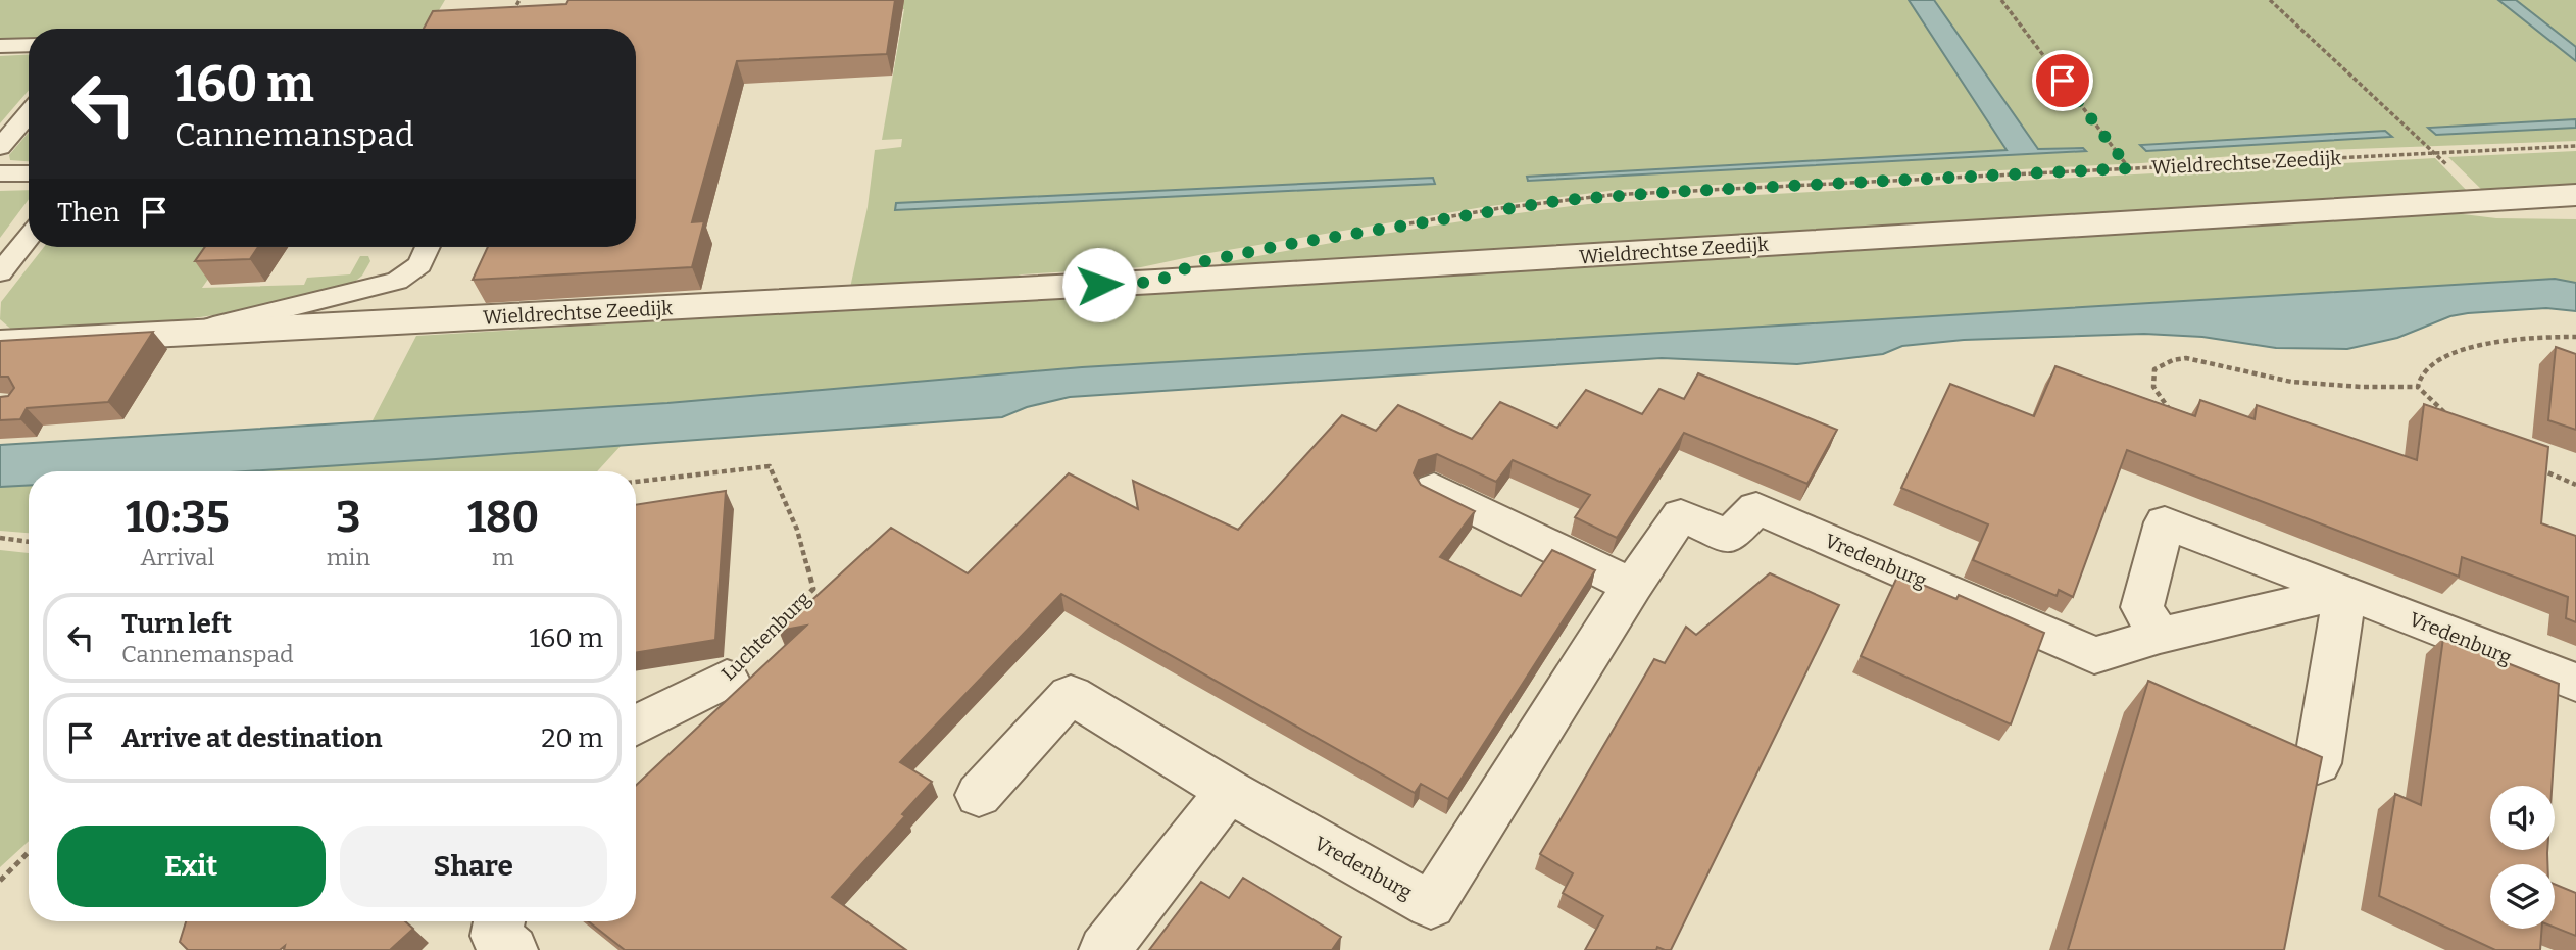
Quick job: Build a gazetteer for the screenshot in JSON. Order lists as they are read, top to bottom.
{
  "streets": {
    "street": ["Wieldrechtse Zeedijk", "Vredenburg", "Luchtenburg"]
  },
  "page": {
    "turn": ["160 m", "Cannemanspad"],
    "then": "Then",
    "eta": [
      "10:35",
      "Arrival",
      "3",
      "min",
      "180",
      "m"
    ],
    "list": [
      {
        "name": "Turn left",
        "note": "Cannemanspad",
        "value": "160 m"
      },
      {
        "name": "Arrive at destination",
        "value": "20 m"
      }
    ],
    "buttons": ["Exit", "Share"]
  }
}
